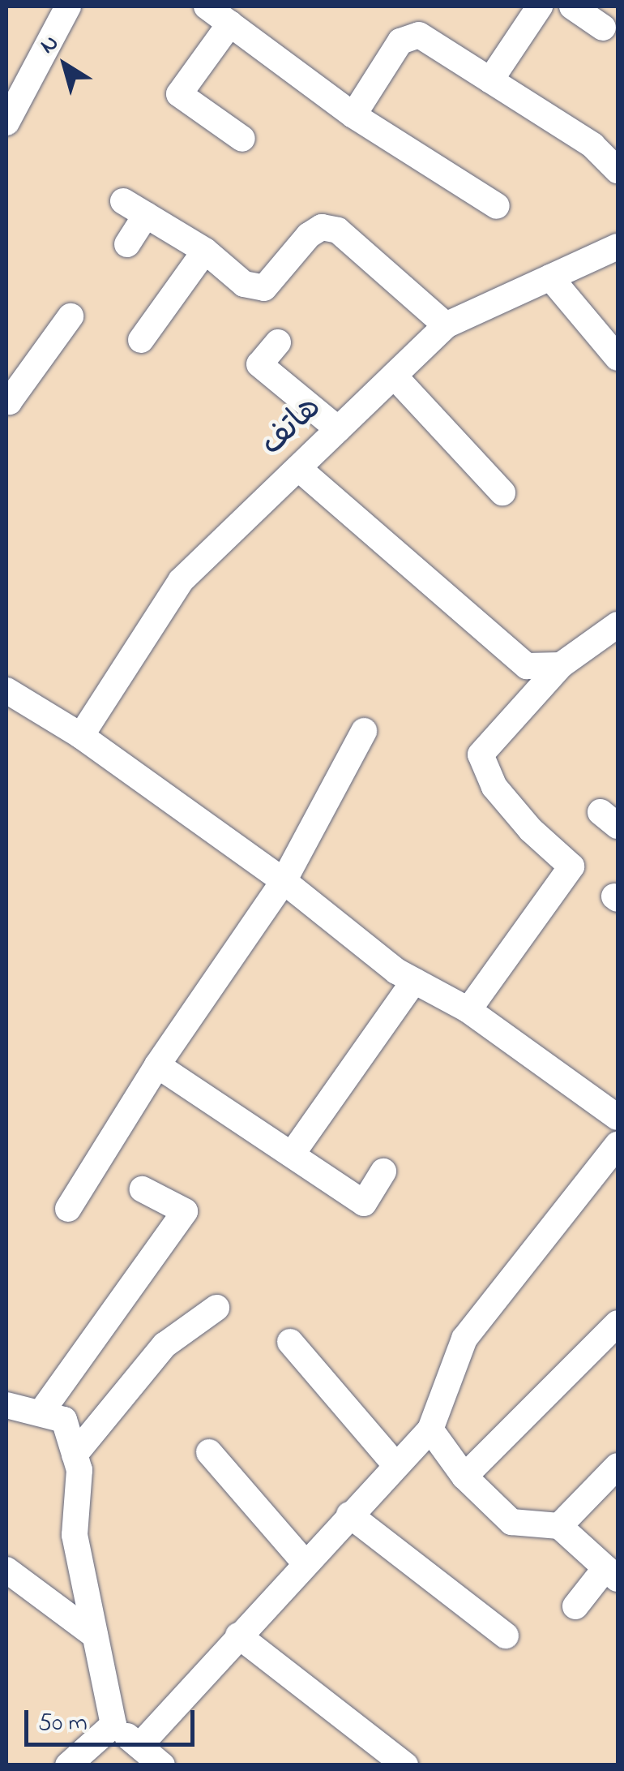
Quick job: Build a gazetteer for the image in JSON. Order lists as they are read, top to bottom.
{
  "streets": {
    "street": ["هاتف"]
  },
  "scale_bar": "50 m",
  "north": "top left"
}
